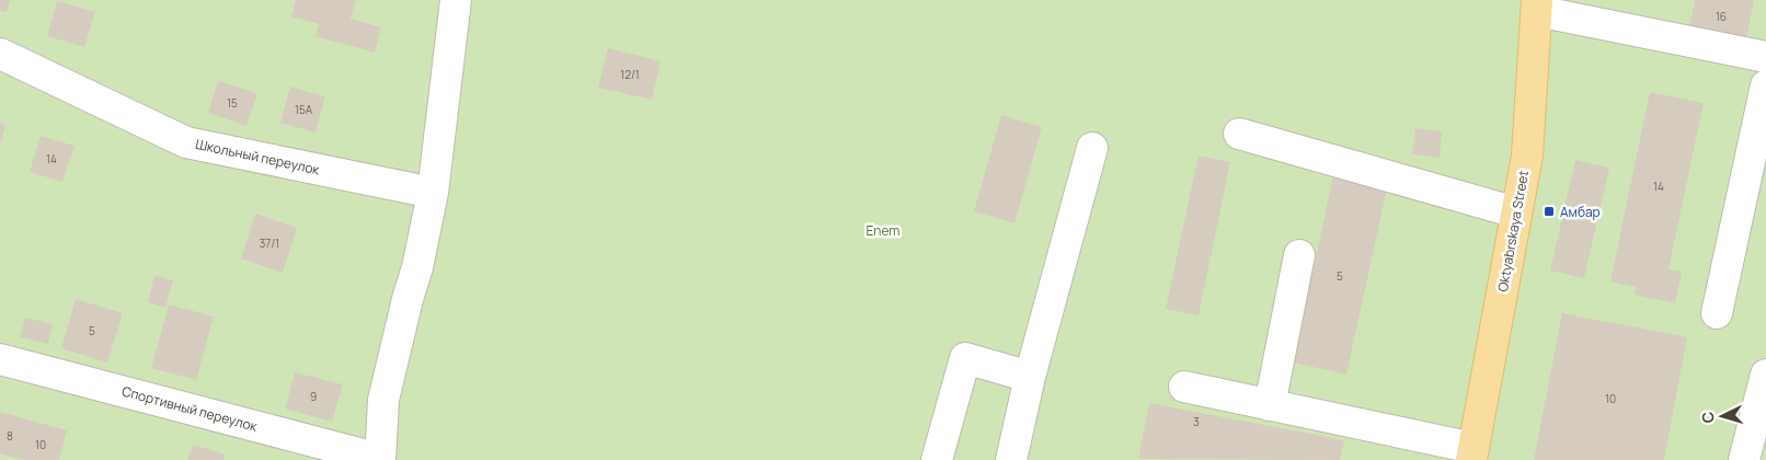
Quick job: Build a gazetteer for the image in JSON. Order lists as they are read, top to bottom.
{
  "streets": {
    "main road": ["Oktyabrskaya Street"],
    "street": ["Школьный переулок", "Спортивный переулок"]
  },
  "parks": ["Enem"],
  "places": {
    "transit": ["Амбар"]
  },
  "house_numbers": [
    "16",
    "12/1",
    "15",
    "15А",
    "14",
    "14",
    "37/1",
    "5",
    "5",
    "9",
    "10",
    "3",
    "8",
    "10"
  ],
  "north": "left"
}
